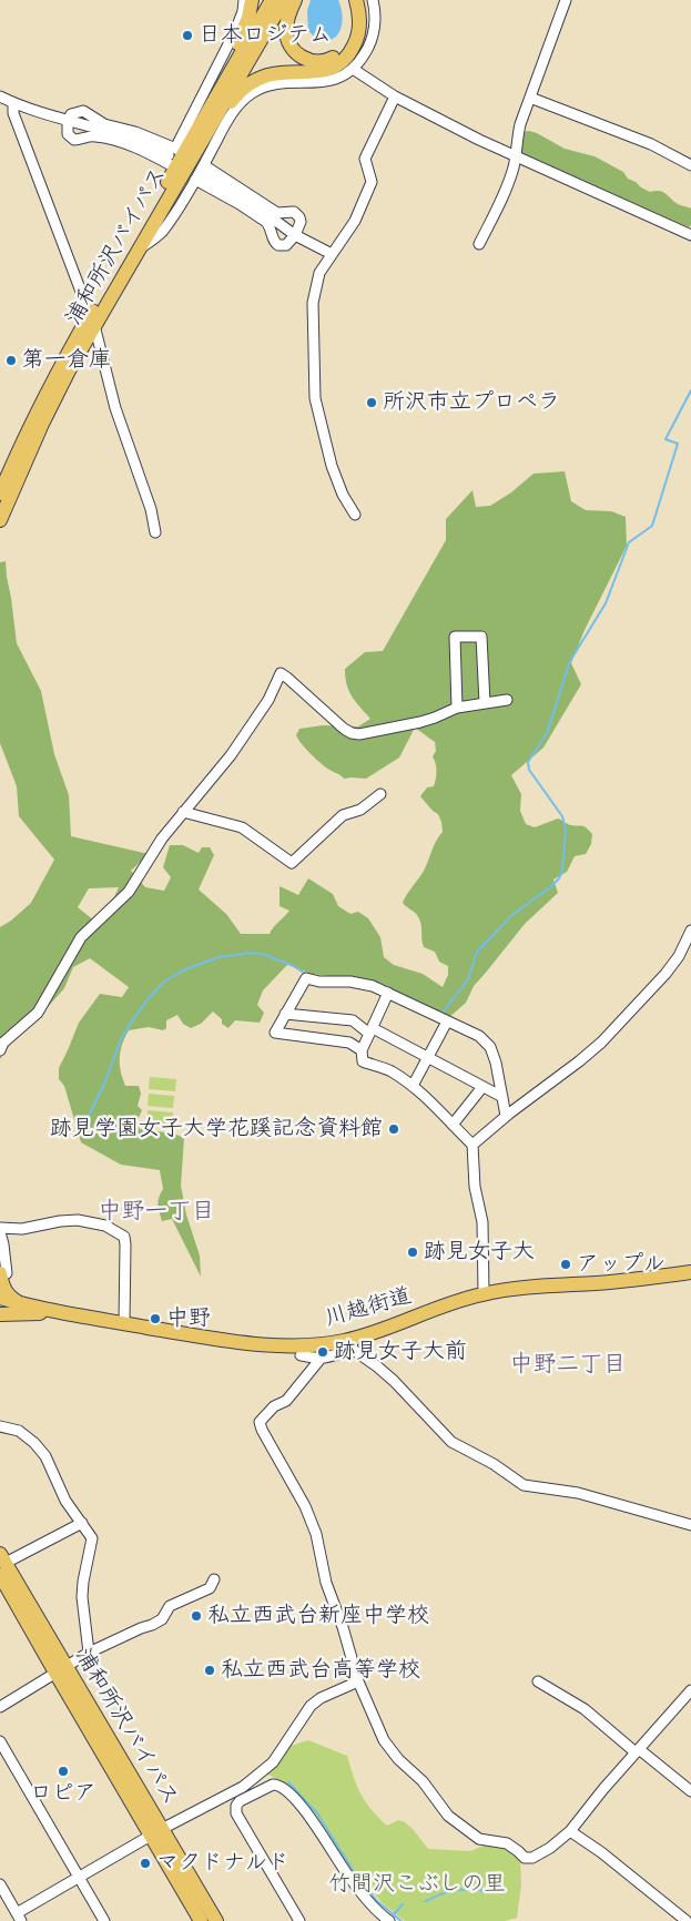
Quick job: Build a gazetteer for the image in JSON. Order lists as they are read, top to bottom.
{
  "streets": {
    "highway": ["浦和所沢バイパス", "川越街道"]
  },
  "districts": ["中野一丁目", "中野二丁目"],
  "parks": ["竹間沢こぶしの里"],
  "places": [
    "日本ロジテム",
    "第一倉庫",
    "所沢市立プロペラ",
    "跡見学園女子大学花蹊記念資料館",
    "跡見女子大",
    "アップル",
    "中野",
    "跡見女子大前",
    "私立西武台新座中学校",
    "私立西武台高等学校",
    "ロピア",
    "マクドナルド"
  ]
}
